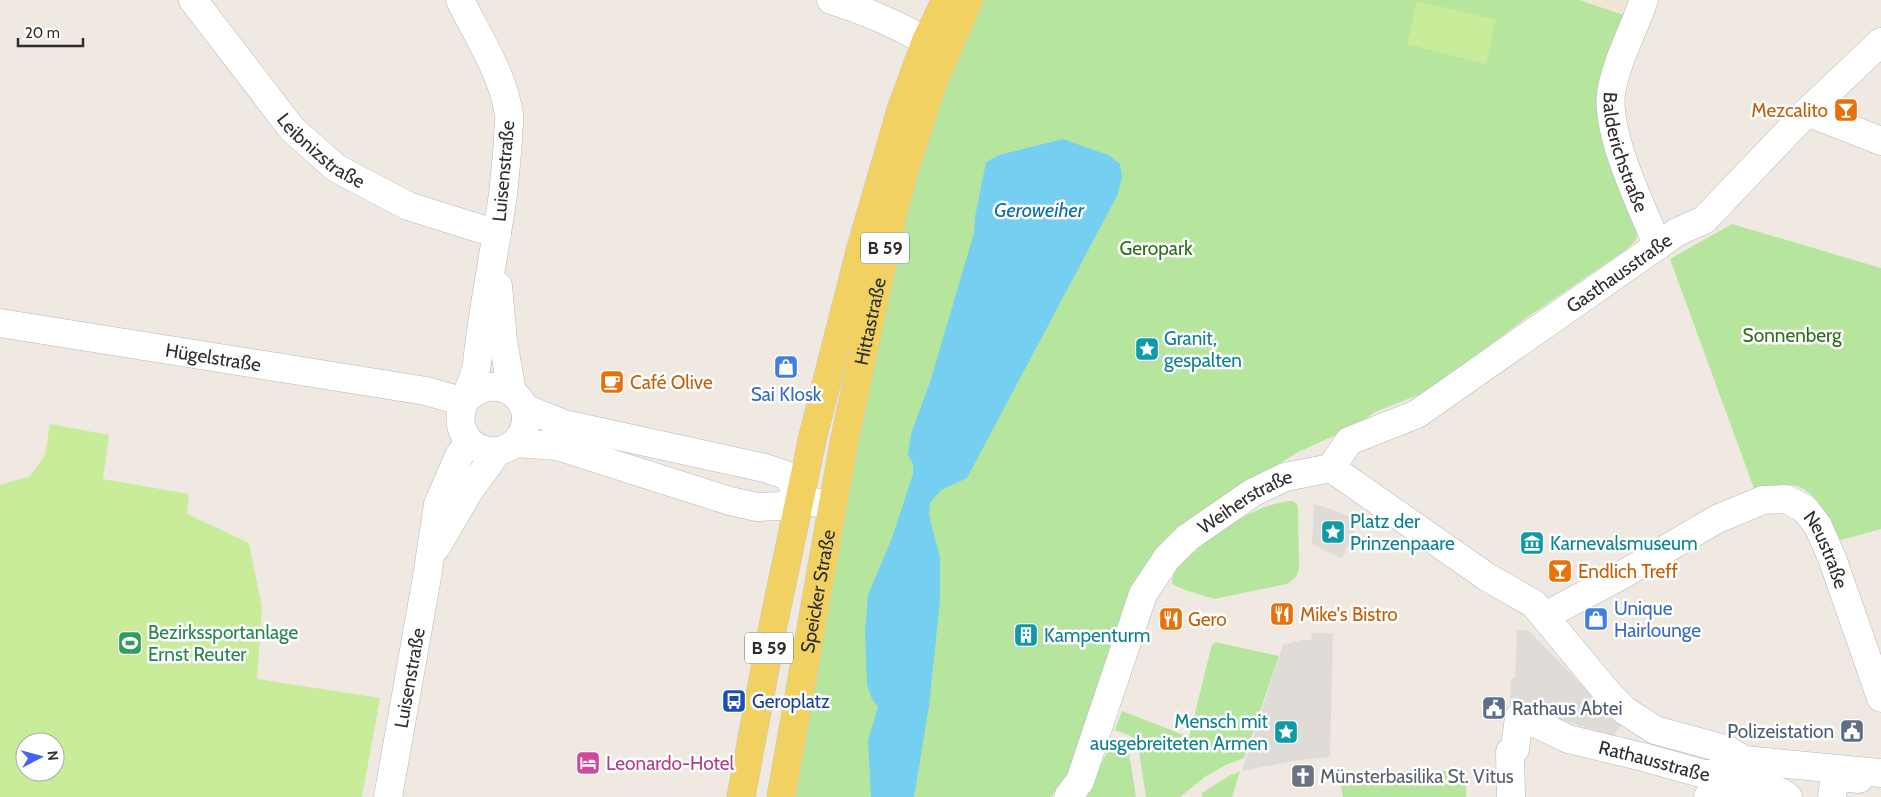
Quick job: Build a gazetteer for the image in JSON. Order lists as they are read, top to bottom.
{
  "streets": {
    "main road": ["B 59", "Hittastraße", "Speicker Straße"],
    "street": [
      "Leibnizstraße",
      "Balderichstraße",
      "Luisenstraße",
      "Gasthausstraße",
      "Hügelstraße",
      "Weiherstraße",
      "Neustraße",
      "Rathausstraße"
    ]
  },
  "crossings": [
    ["Leibnizstraße", "Luisenstraße"],
    ["Balderichstraße", "Gasthausstraße"],
    ["Luisenstraße", "Hügelstraße"],
    ["Luisenstraße", "Speicker Straße"],
    ["Gasthausstraße", "Weiherstraße"],
    ["Hittastraße", "Speicker Straße"],
    ["Hügelstraße", "Speicker Straße"]
  ],
  "water": ["Geroweiher"],
  "parks": ["Geropark", "Sonnenberg"],
  "places": {
    "bar": ["Mezcalito", "Endlich Treff"],
    "place": ["Granit, gespalten", "Platz der Prinzenpaare", "Mensch mit ausgebreiteten Armen"],
    "shop": ["Sai KIosk", "Unique Hairlounge"],
    "cafe": ["Café Olive"],
    "museum": ["Karnevalsmuseum"],
    "restaurant": ["Mike's Bistro", "Gero"],
    "building": ["Kampenturm"],
    "sports": ["Bezirkssportanlage Ernst Reuter"],
    "bus stop": ["Geroplatz"],
    "public building": ["Rathaus Abtei", "Polizeistation"],
    "hotel": ["Leonardo-Hotel"],
    "church": ["Münsterbasilika St. Vitus"]
  },
  "scale_bar": "20 m",
  "north": "right"
}
